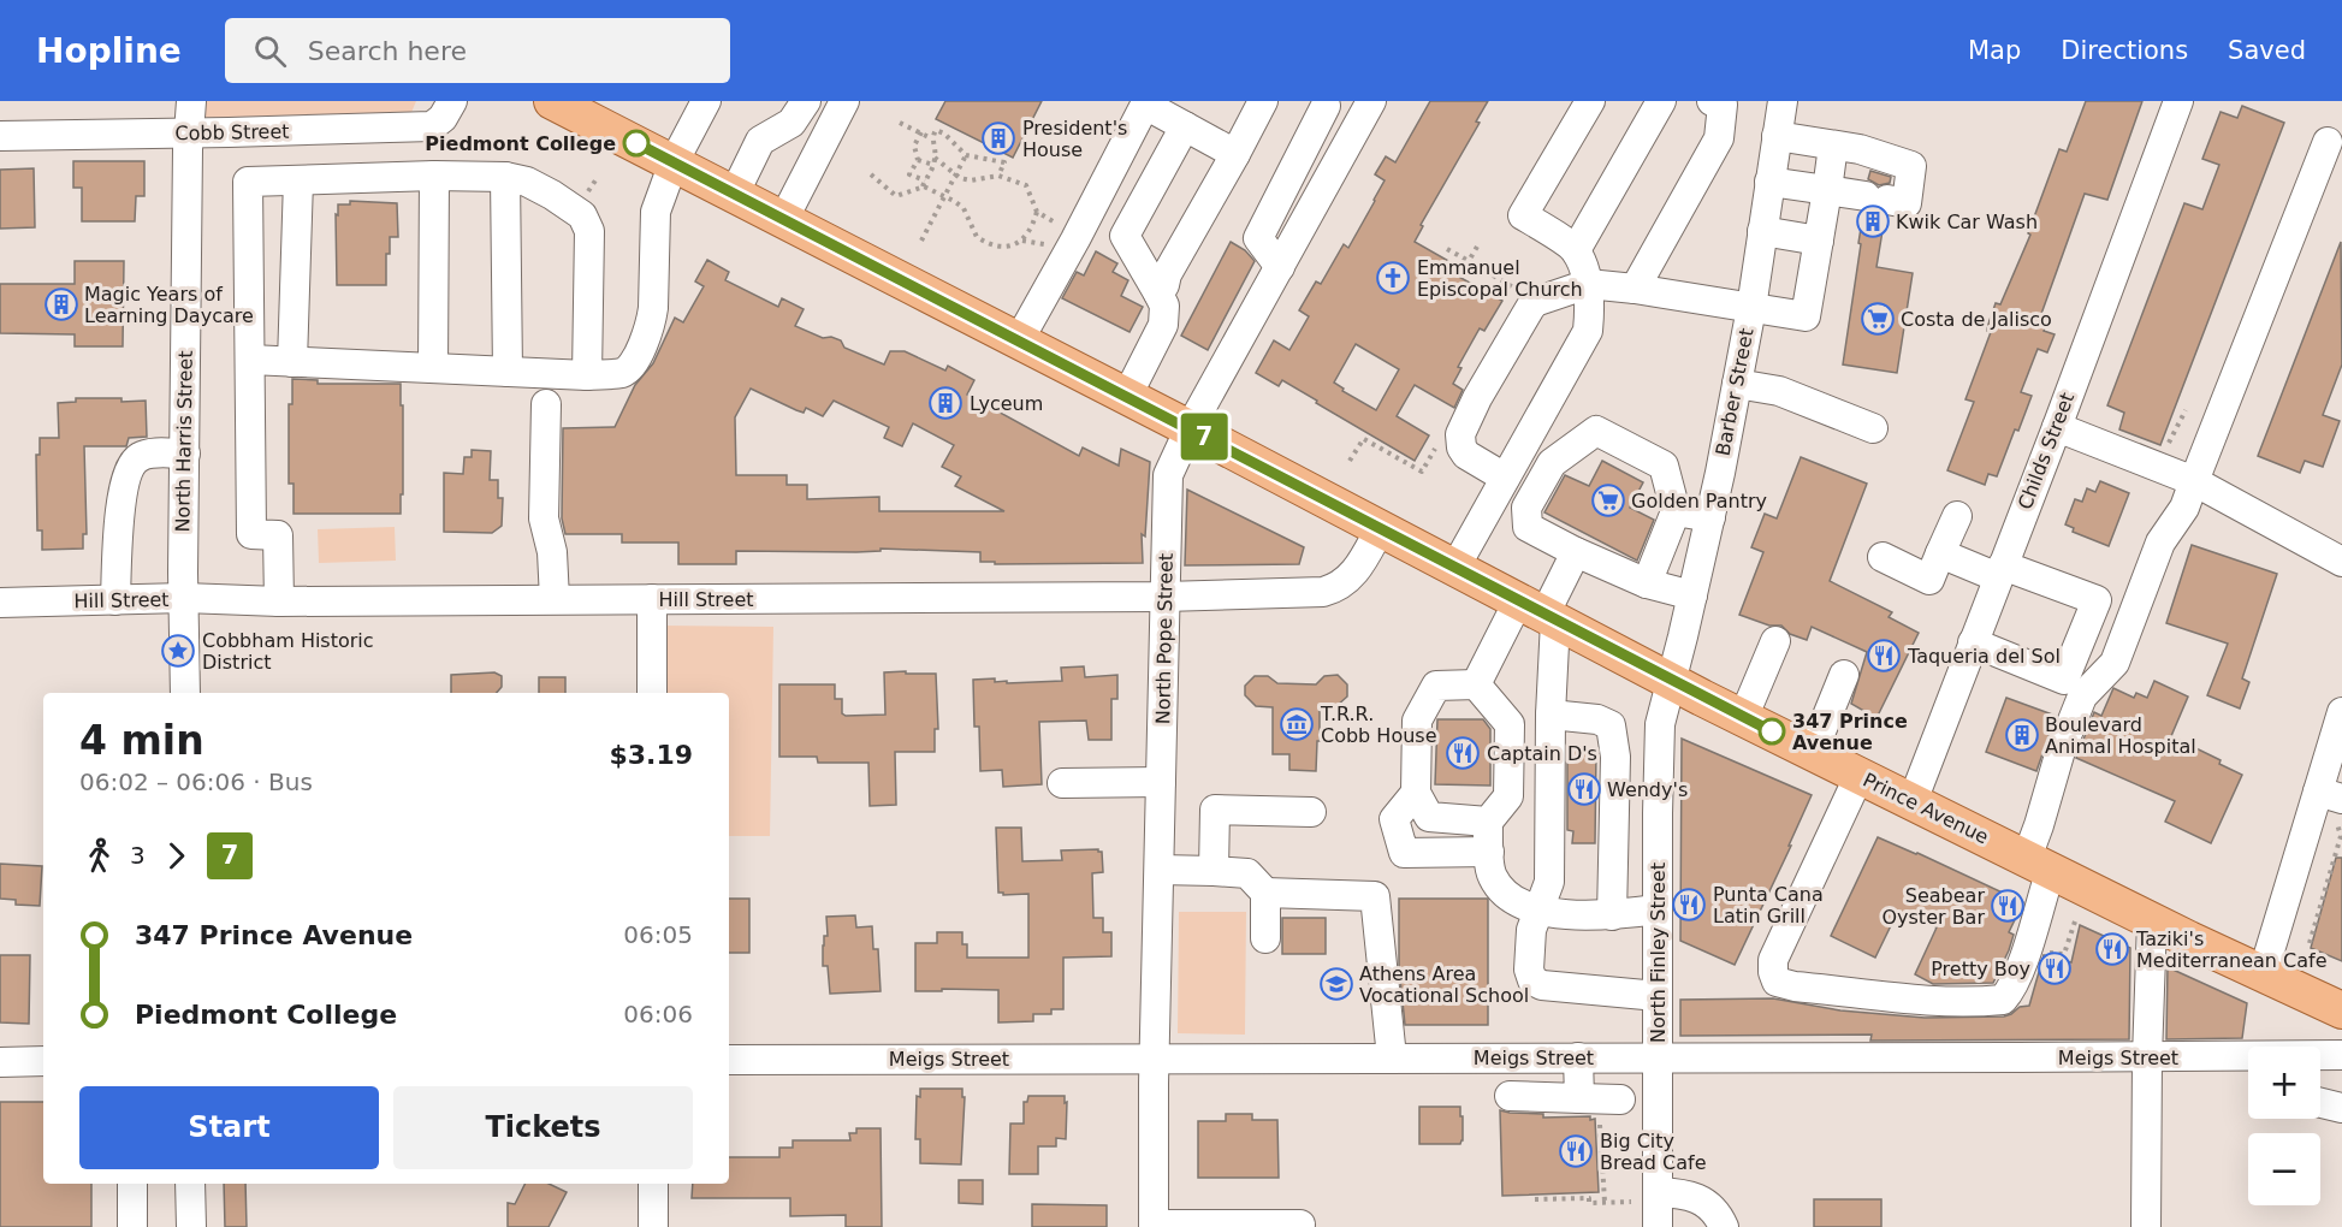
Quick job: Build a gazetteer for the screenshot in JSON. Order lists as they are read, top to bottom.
{
  "streets": {
    "main road": ["Prince Avenue"],
    "street": [
      "Cobb Street",
      "Barber Street",
      "North Harris Street",
      "Childs Street",
      "Hill Street",
      "North Pope Street",
      "North Finley Street",
      "Meigs Street"
    ]
  },
  "crossings": [
    ["Cobb Street", "North Harris Street"],
    ["Barber Street", "Prince Avenue"],
    ["Barber Street", "North Finley Street"],
    ["North Harris Street", "Hill Street"],
    ["Childs Street", "Prince Avenue"],
    ["Hill Street", "North Pope Street"],
    ["Hill Street", "Prince Avenue"],
    ["North Pope Street", "Prince Avenue"],
    ["North Pope Street", "Meigs Street"],
    ["Prince Avenue", "North Finley Street"],
    ["North Finley Street", "Meigs Street"]
  ],
  "places": {
    "building": [
      "President's House",
      "Kwik Car Wash",
      "Magic Years of Learning Daycare",
      "Lyceum",
      "Boulevard Animal Hospital"
    ],
    "other": ["Piedmont College", "347 Prince Avenue"],
    "church": ["Emmanuel Episcopal Church"],
    "supermarket": ["Costa de Jalisco", "Golden Pantry"],
    "place": ["Cobbham Historic District"],
    "restaurant": [
      "Taqueria del Sol",
      "Captain D's",
      "Wendy's",
      "Punta Cana Latin Grill",
      "Seabear Oyster Bar",
      "Taziki's Mediterranean Cafe",
      "Pretty Boy",
      "Big City Bread Cafe"
    ],
    "museum": ["T.R.R. Cobb House"],
    "school or university": ["Athens Area Vocational School"]
  },
  "lines": ["bus line 7"],
  "page": {
    "header": "Hopline",
    "search": "Search here",
    "nav": ["Map", "Directions", "Saved"],
    "on_map": "7",
    "heading": ["4 min", "06:02 – 06:06 · Bus", "$3.19"],
    "legs": ["3", "7"],
    "list": [
      {
        "name": "347 Prince Avenue",
        "value": "06:05"
      },
      {
        "name": "Piedmont College",
        "value": "06:06"
      }
    ],
    "map_buttons": ["+", "−"],
    "buttons": ["Start", "Tickets"]
  }
}
